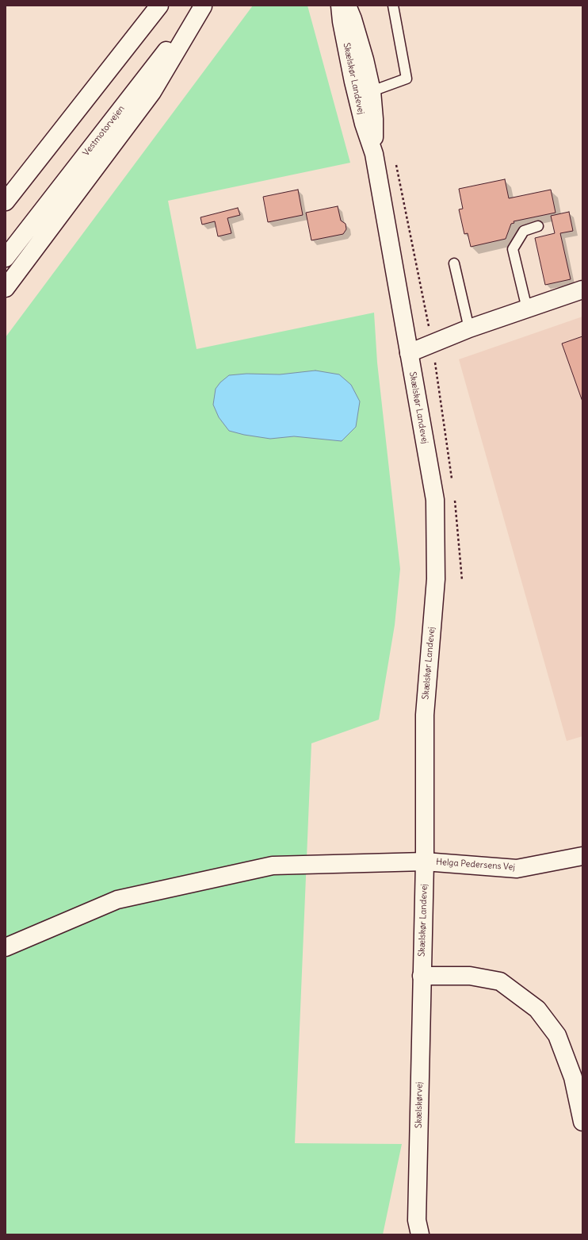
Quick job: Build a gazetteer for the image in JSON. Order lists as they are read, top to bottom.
{
  "streets": {
    "main road": [
      "Skælskør Landevej",
      "Vestmotorvejen",
      "Helga Pedersens Vej",
      "Skælskørvej"
    ]
  },
  "crossings": [
    ["Skælskør Landevej", "Helga Pedersens Vej"],
    ["Skælskør Landevej", "Skælskørvej"]
  ]
}
